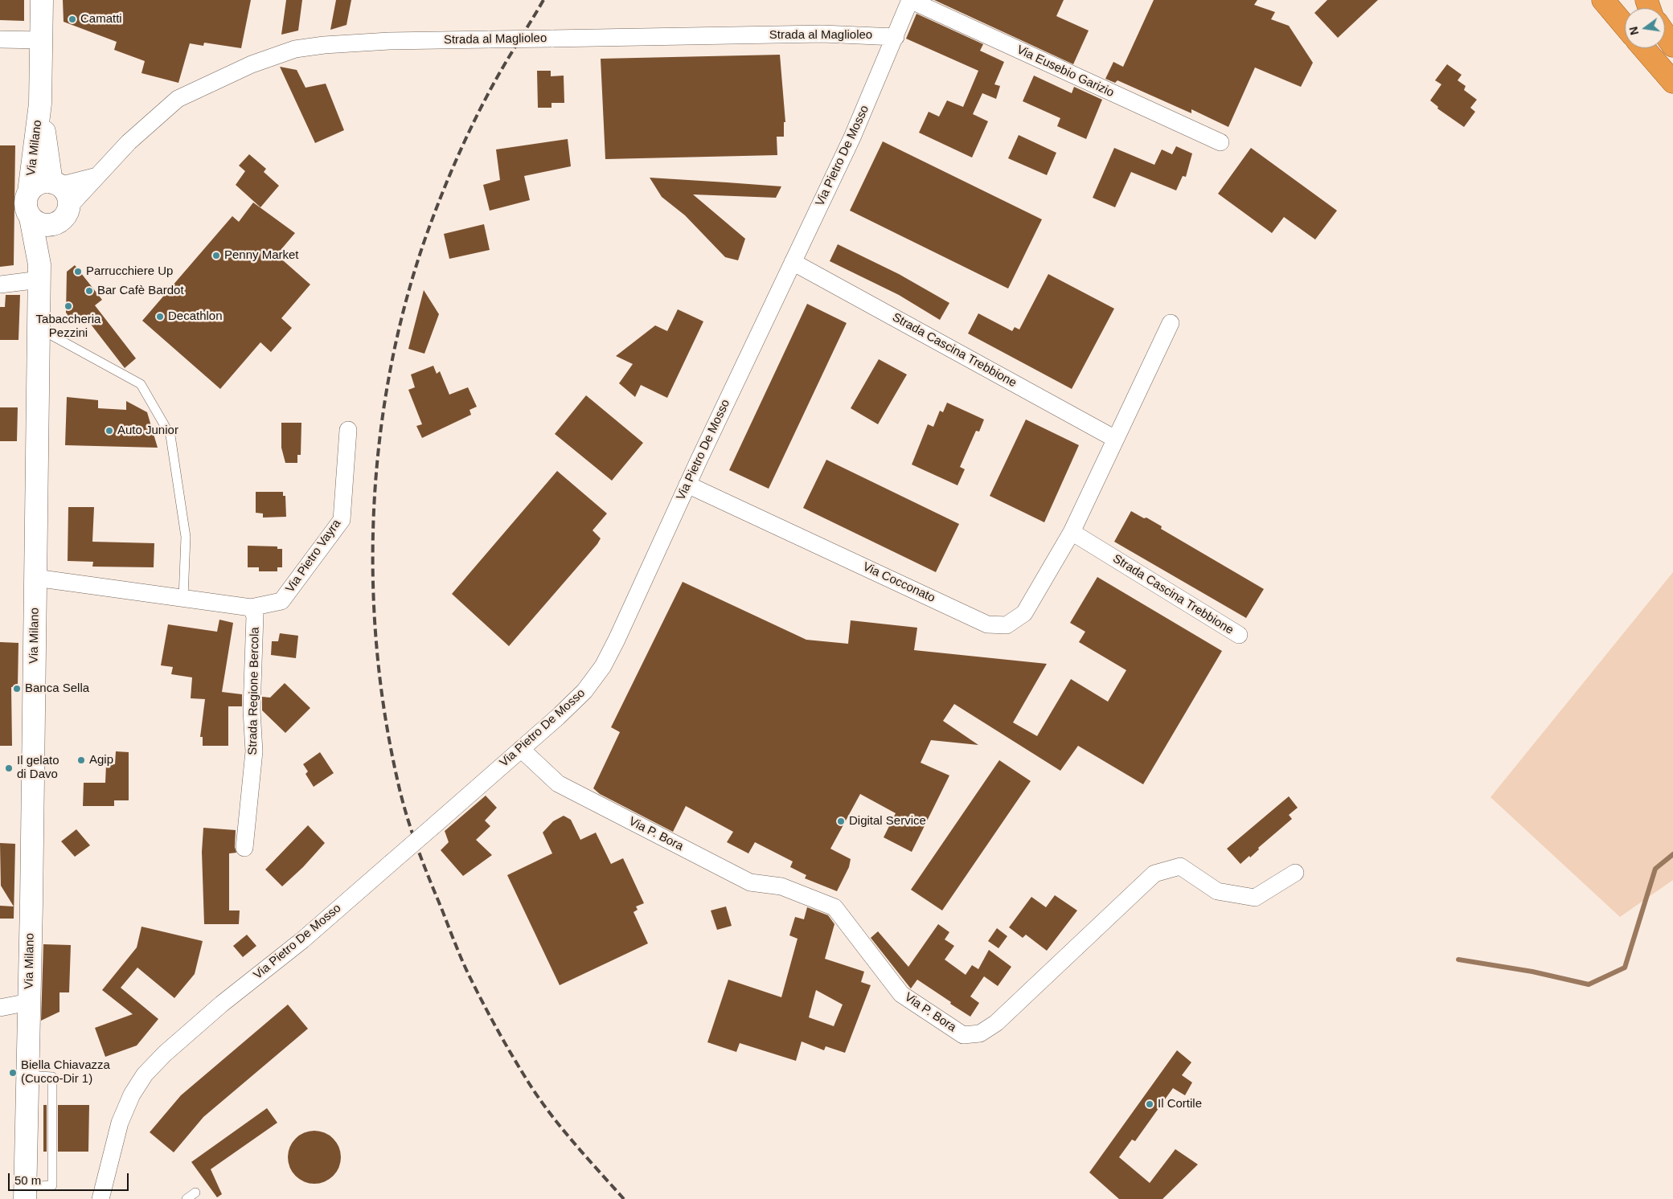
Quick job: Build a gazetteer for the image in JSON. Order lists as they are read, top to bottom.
{
  "streets": {
    "main road": ["Via Milano"],
    "street": [
      "Strada al Maglioleo",
      "Via Eusebio Garizio",
      "Via Pietro De Mosso",
      "Strada Cascina Trebbione",
      "Via Pietro Vayra",
      "Via Cocconato",
      "Strada Regione Bercola",
      "Via P. Bora"
    ]
  },
  "crossings": [
    ["Strada al Maglioleo", "Via Milano"],
    ["Strada al Maglioleo", "Via Pietro De Mosso"],
    ["Via Pietro De Mosso", "Strada Cascina Trebbione"],
    ["Via Pietro De Mosso", "Via Cocconato"],
    ["Via Pietro De Mosso", "Via P. Bora"],
    ["Strada Cascina Trebbione", "Via Cocconato"],
    ["Via Pietro Vayra", "Strada Regione Bercola"]
  ],
  "places": [
    "Camatti",
    "Penny Market",
    "Parrucchiere Up",
    "Bar Cafè Bardot",
    "Tabaccheria Pezzini",
    "Decathlon",
    "Auto Junior",
    "Banca Sella",
    "Agip",
    "Il gelato di Davo",
    "Digital Service",
    "Biella Chiavazza (Cucco-Dir 1)",
    "Il Cortile"
  ],
  "scale_bar": "50 m",
  "north": "left"
}
